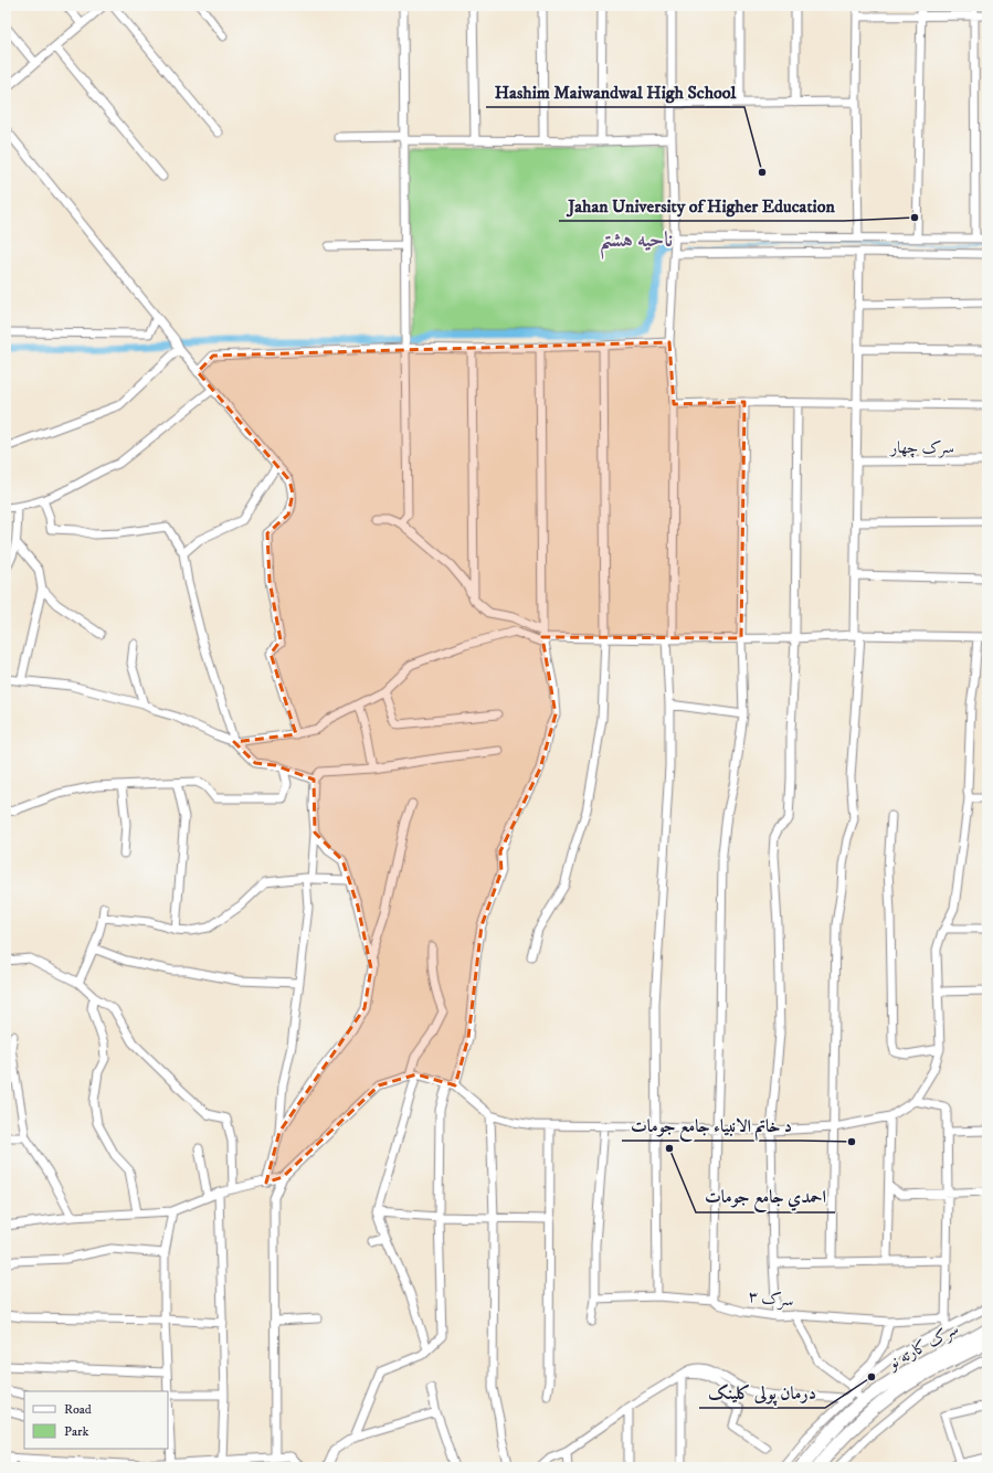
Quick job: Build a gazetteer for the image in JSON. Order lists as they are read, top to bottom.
{
  "streets": {
    "highway": ["سرک کارته نو"],
    "street": ["سرک چهار", "سرک ۳"]
  },
  "districts": ["ناحیه هشتم"],
  "places": [
    "Hashim Maiwandwal High School",
    "Jahan University of Higher Education",
    "د خاتم الانبیاء جامع جومات",
    "احمدي جامع جومات",
    "درمان پولی کلینک"
  ],
  "legend": ["Road", "Park"]
}
